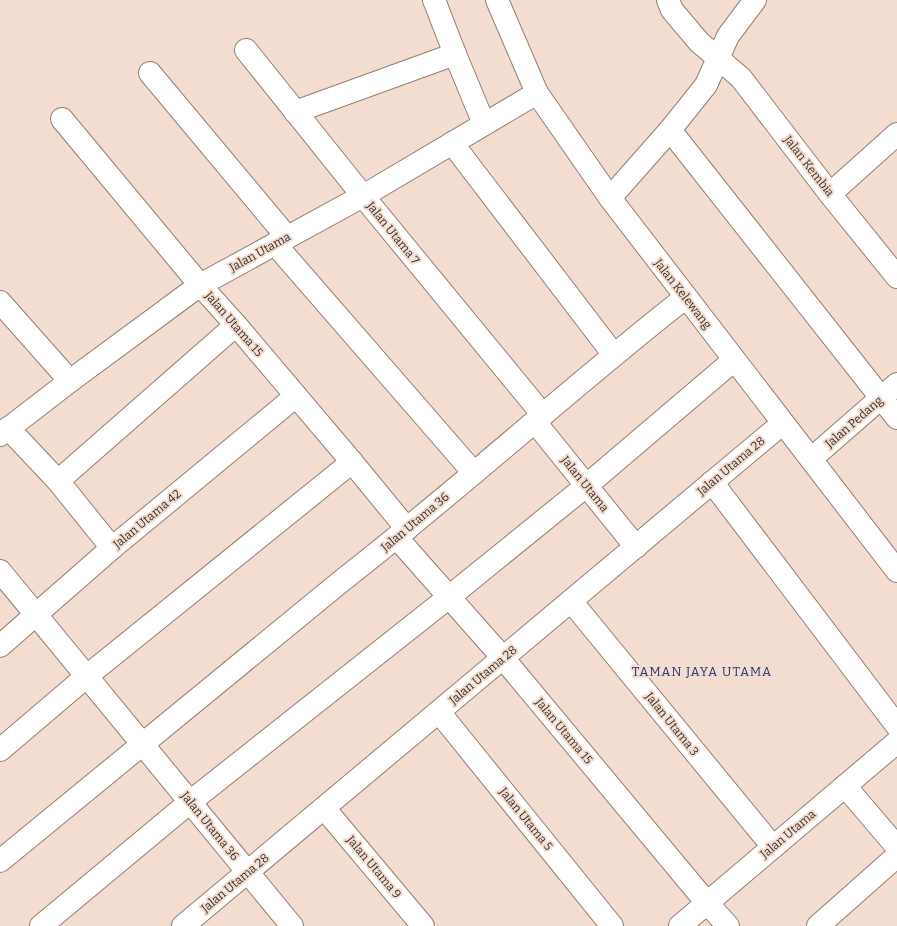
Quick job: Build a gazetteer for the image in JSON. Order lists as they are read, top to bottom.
{
  "streets": {
    "street": [
      "Jalan Kembia",
      "Jalan Utama 7",
      "Jalan Utama",
      "Jalan Kelewang",
      "Jalan Utama 15",
      "Jalan Pedang",
      "Jalan Utama 28",
      "Jalan Utama 42",
      "Jalan Utama 36",
      "Jalan Utama 3",
      "Jalan Utama 5",
      "Jalan Utama 9"
    ]
  },
  "crossings": [
    ["Jalan Utama 7", "Jalan Utama"],
    ["Jalan Utama 7", "Jalan Utama 36"],
    ["Jalan Utama", "Jalan Kelewang"],
    ["Jalan Utama", "Jalan Utama 15"],
    ["Jalan Utama", "Jalan Utama 28"],
    ["Jalan Utama", "Jalan Utama 36"],
    ["Jalan Utama", "Jalan Utama 3"],
    ["Jalan Kelewang", "Jalan Pedang"],
    ["Jalan Kelewang", "Jalan Utama 28"],
    ["Jalan Kelewang", "Jalan Utama 36"],
    ["Jalan Utama 15", "Jalan Utama 28"],
    ["Jalan Utama 15", "Jalan Utama 42"],
    ["Jalan Utama 15", "Jalan Utama 36"],
    ["Jalan Utama 28", "Jalan Utama 36"],
    ["Jalan Utama 28", "Jalan Utama 3"],
    ["Jalan Utama 28", "Jalan Utama 5"],
    ["Jalan Utama 28", "Jalan Utama 9"],
    ["Jalan Utama 42", "Jalan Utama 36"]
  ],
  "districts": ["TAMAN JAYA UTAMA"]
}
